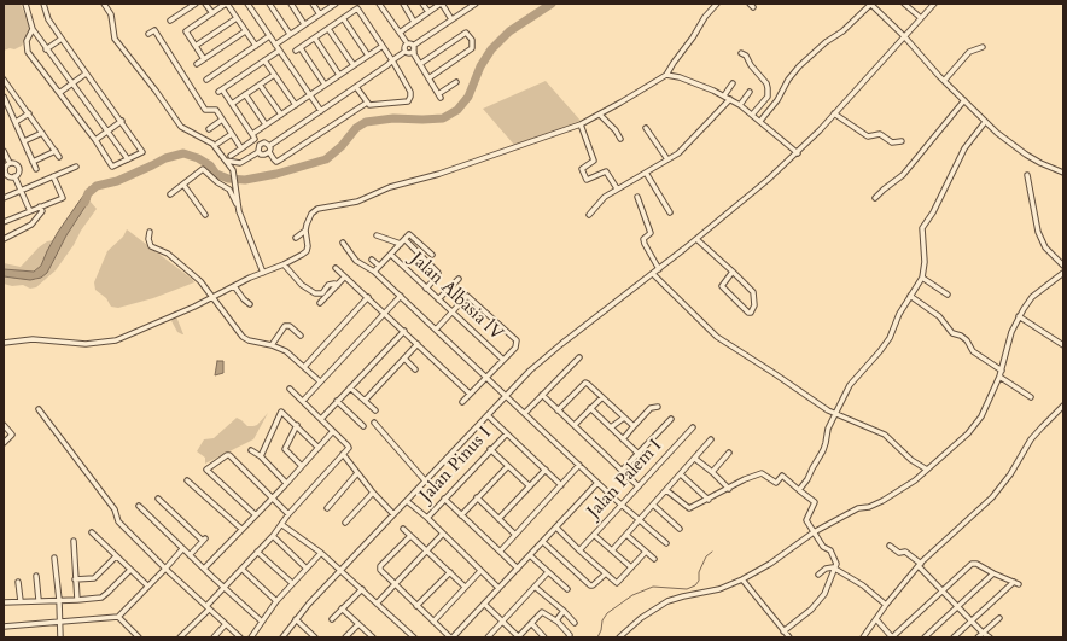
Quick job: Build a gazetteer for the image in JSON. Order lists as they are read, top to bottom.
{
  "streets": {
    "street": ["Jalan Albasia lV", "Jalan Pinus I", "Jalan Palem I"]
  }
}
